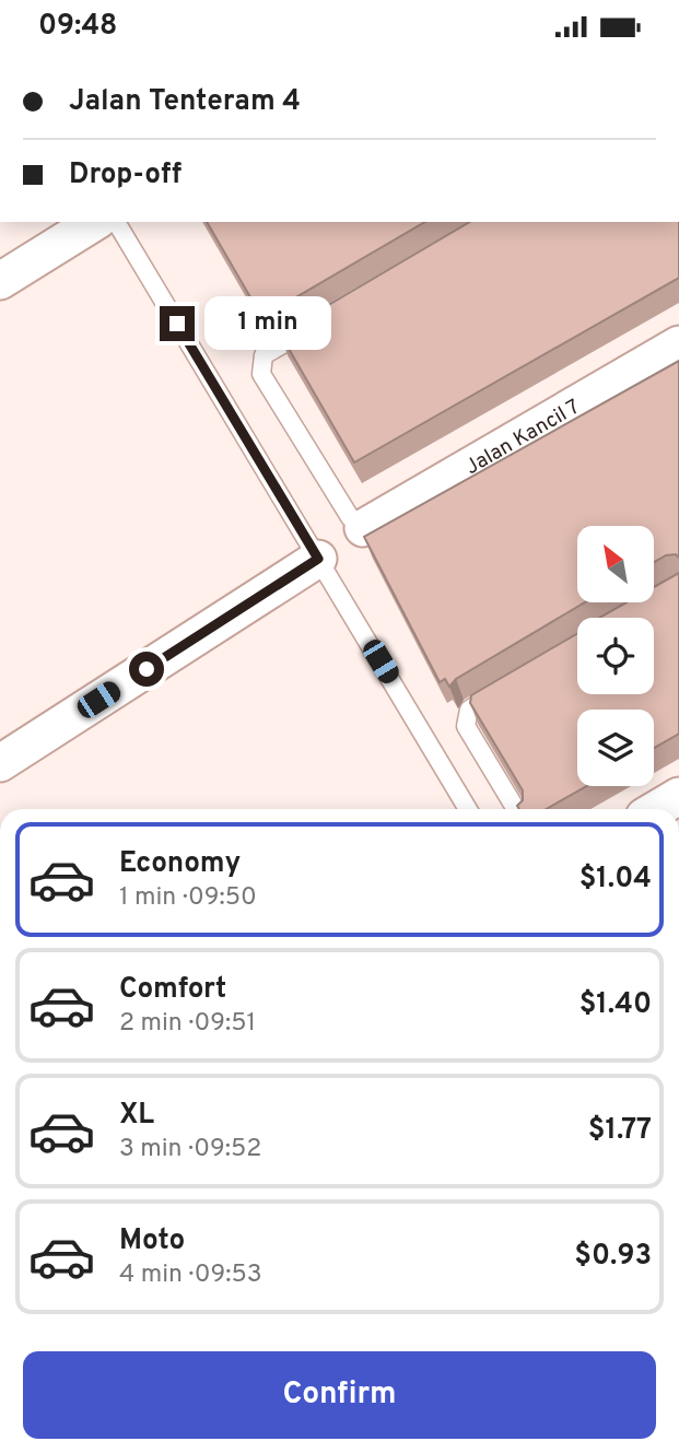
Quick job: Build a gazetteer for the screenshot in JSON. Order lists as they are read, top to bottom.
{
  "streets": {
    "street": ["Jalan Kancil 7"]
  },
  "north": "top left",
  "page": {
    "status": "09:48",
    "banner": ["Jalan Tenteram 4", "Drop-off"],
    "bubble": "1 min",
    "list": [
      {
        "name": "Economy",
        "note": "1 min · 09:50",
        "value": "$1.04"
      },
      {
        "name": "Comfort",
        "note": "2 min · 09:51",
        "value": "$1.40"
      },
      {
        "name": "XL",
        "note": "3 min · 09:52",
        "value": "$1.77"
      },
      {
        "name": "Moto",
        "note": "4 min · 09:53",
        "value": "$0.93"
      }
    ],
    "buttons": "Confirm"
  }
}
